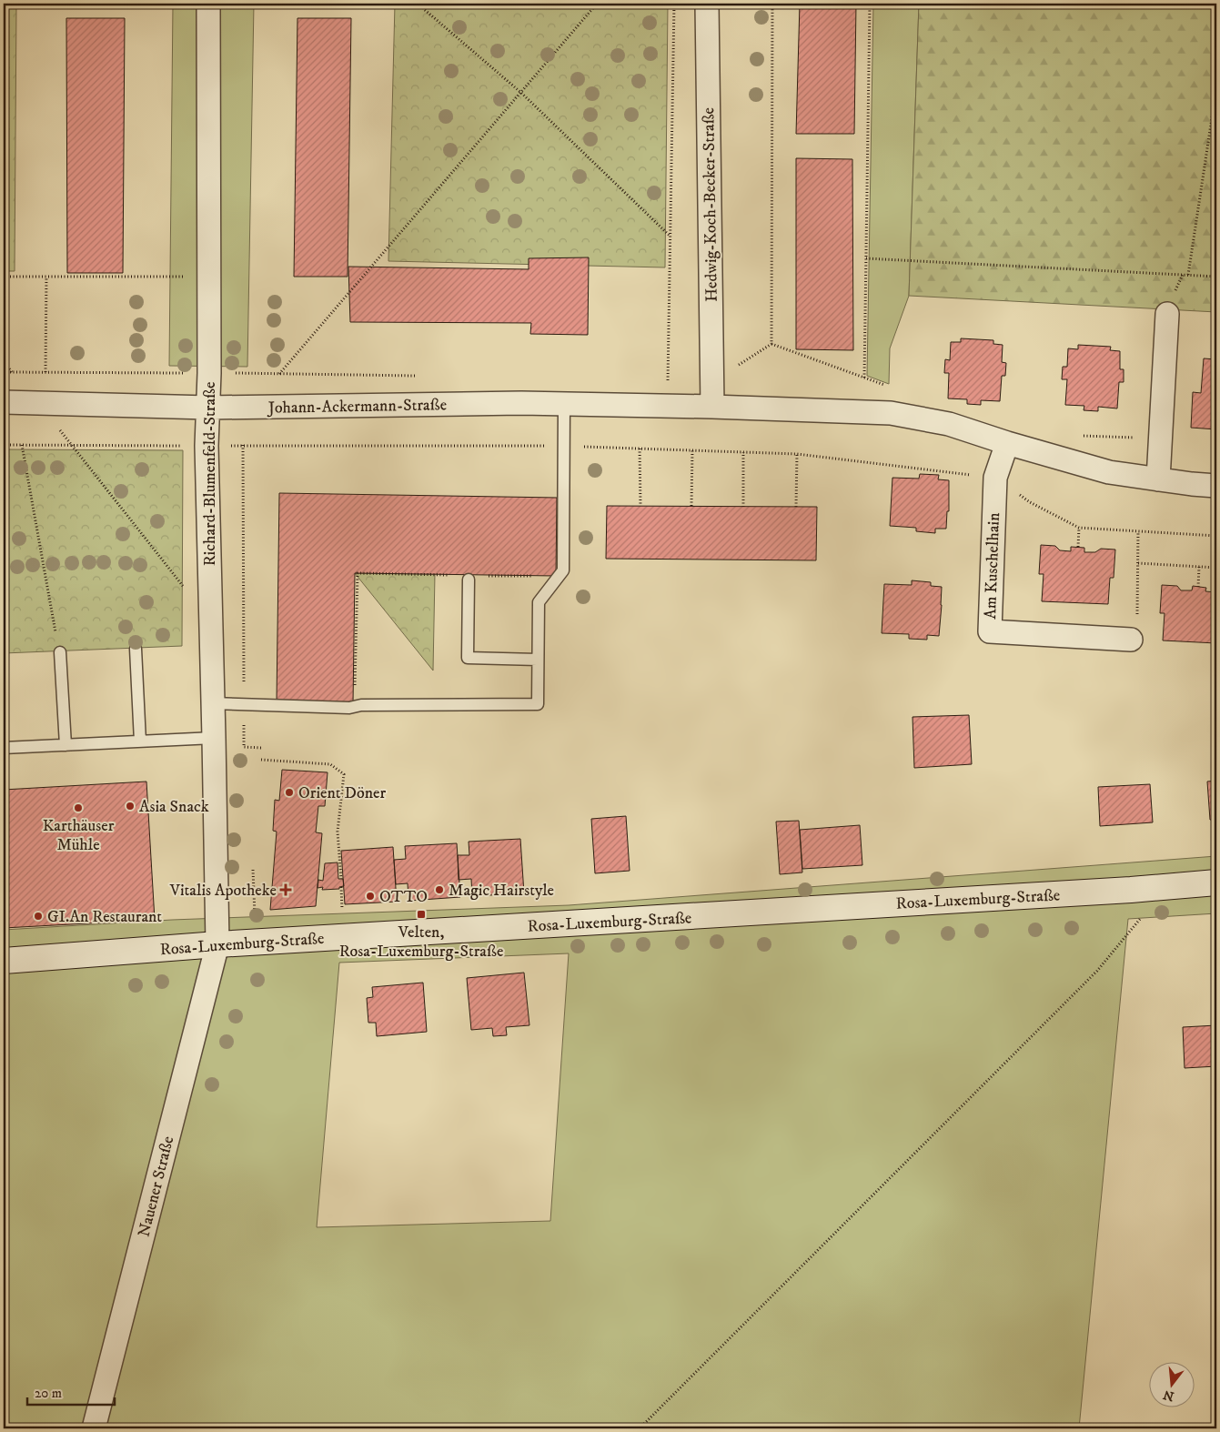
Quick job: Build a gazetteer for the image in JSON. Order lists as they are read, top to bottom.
{
  "streets": {
    "main road": ["Rosa-Luxemburg-Straße"],
    "street": [
      "Hedwig-Koch-Becker-Straße",
      "Johann-Ackermann-Straße",
      "Richard-Blumenfeld-Straße",
      "Am Kuschelhain",
      "Nauener Straße"
    ]
  },
  "crossings": [
    ["Hedwig-Koch-Becker-Straße", "Johann-Ackermann-Straße"],
    ["Johann-Ackermann-Straße", "Richard-Blumenfeld-Straße"],
    ["Richard-Blumenfeld-Straße", "Rosa-Luxemburg-Straße"],
    ["Richard-Blumenfeld-Straße", "Nauener Straße"],
    ["Rosa-Luxemburg-Straße", "Nauener Straße"]
  ],
  "places": {
    "other": [
      "Orient Döner",
      "Asia Snack",
      "Karthäuser Mühle",
      "Magic Hairstyle",
      "OTTO",
      "GI.An Restaurant"
    ],
    "health": ["Vitalis Apotheke"],
    "transit": ["Velten, Rosa-Luxemburg-Straße"]
  },
  "scale_bar": "20 m",
  "north": "bottom"
}
